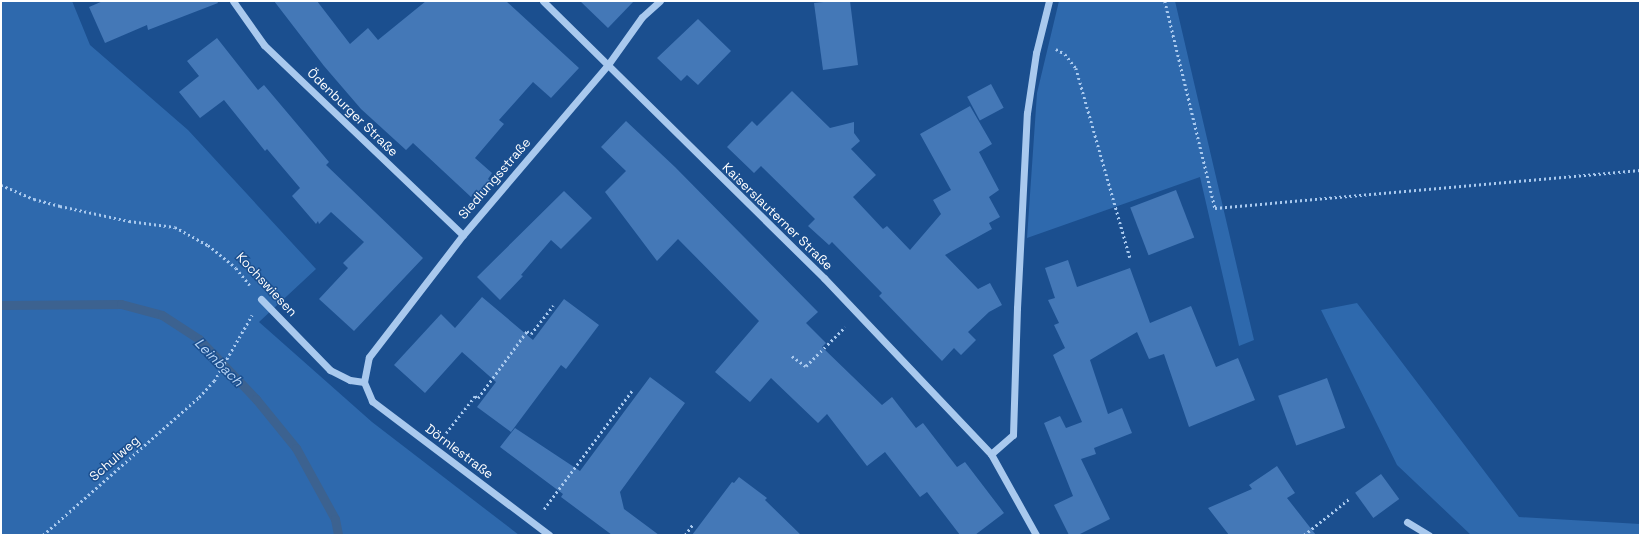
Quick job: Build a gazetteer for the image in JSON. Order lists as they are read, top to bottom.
{
  "streets": {
    "street": [
      "Ödenburger Straße",
      "Siedlungsstraße",
      "Kaiserslauterner Straße",
      "Kochswiesen",
      "Dörnlestraße"
    ],
    "path": ["Schulweg"]
  },
  "crossings": [
    ["Ödenburger Straße", "Siedlungsstraße"],
    ["Siedlungsstraße", "Kaiserslauterner Straße"],
    ["Siedlungsstraße", "Kochswiesen"],
    ["Siedlungsstraße", "Dörnlestraße"],
    ["Kochswiesen", "Dörnlestraße"],
    ["Kochswiesen", "Schulweg"]
  ],
  "water": ["Leinbach"]
}
